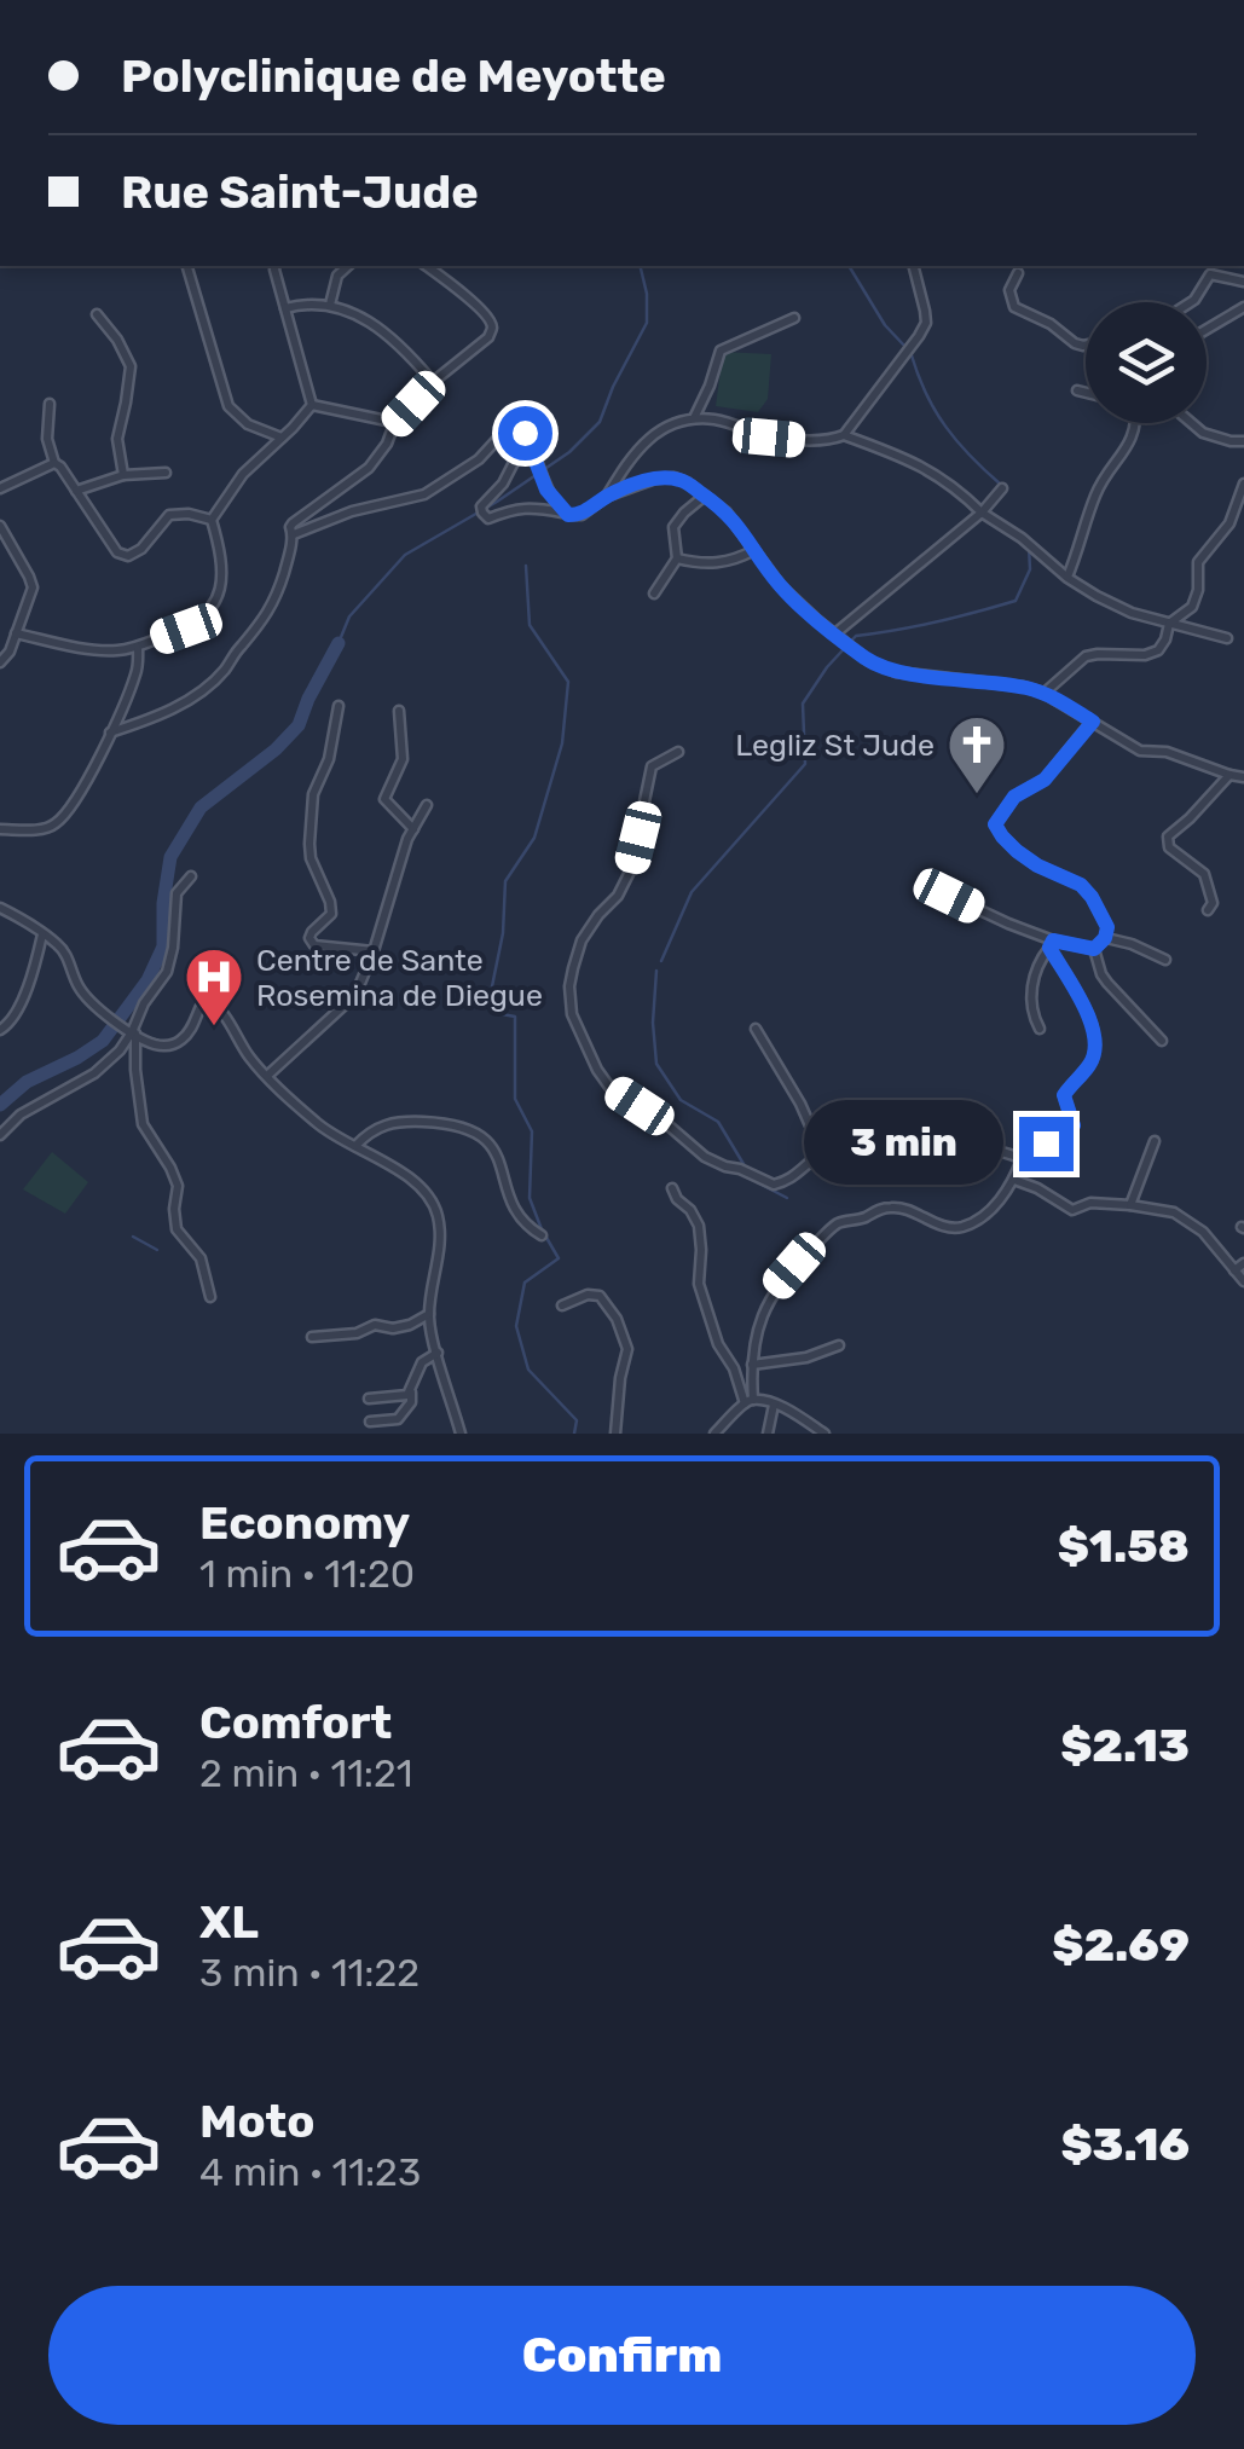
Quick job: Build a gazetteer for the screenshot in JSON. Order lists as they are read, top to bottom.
{
  "places": {
    "church": ["Legliz St Jude"],
    "hospital": ["Centre de Sante Rosemina de Diegue"]
  },
  "page": {
    "banner": ["Polyclinique de Meyotte", "Rue Saint-Jude"],
    "bubble": "3 min",
    "list": [
      {
        "name": "Economy",
        "note": "1 min · 11:20",
        "value": "$1.58"
      },
      {
        "name": "Comfort",
        "note": "2 min · 11:21",
        "value": "$2.13"
      },
      {
        "name": "XL",
        "note": "3 min · 11:22",
        "value": "$2.69"
      },
      {
        "name": "Moto",
        "note": "4 min · 11:23",
        "value": "$3.16"
      }
    ],
    "buttons": "Confirm"
  }
}
